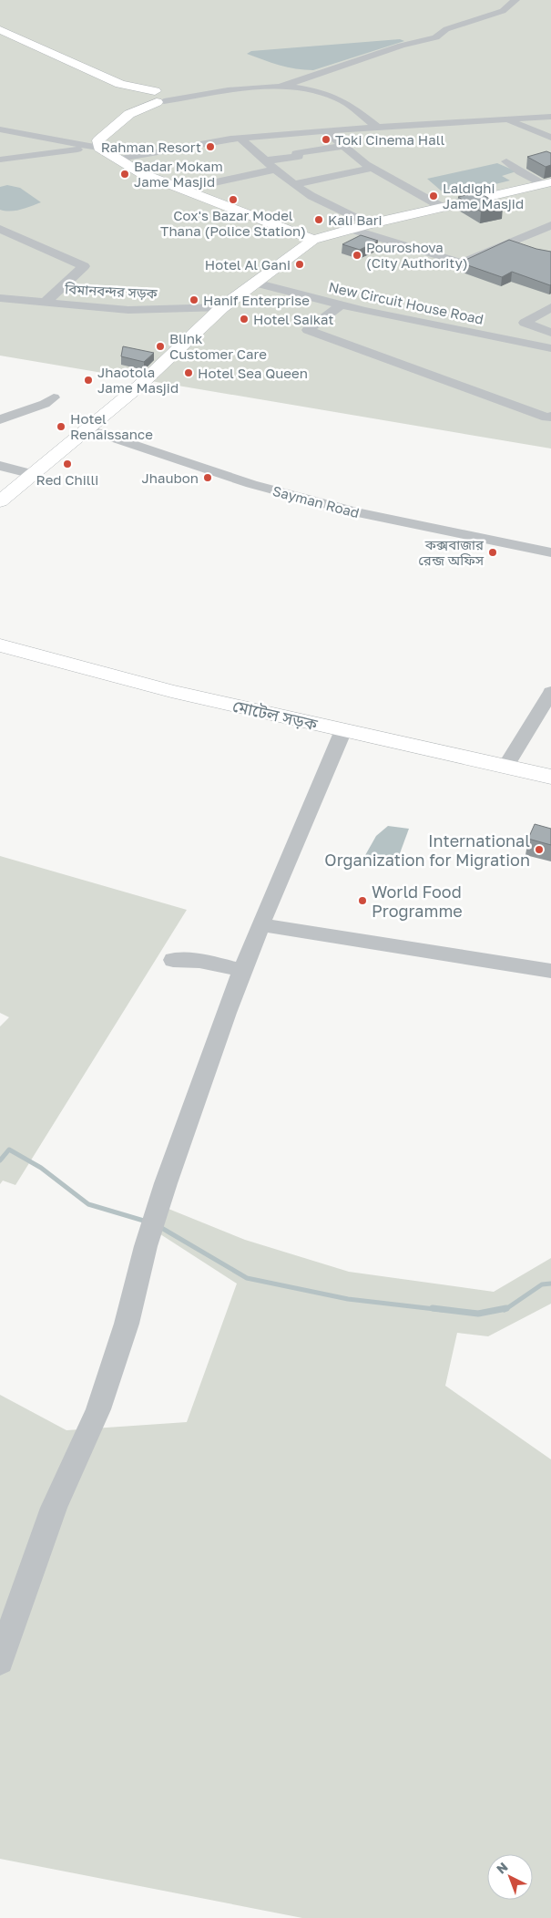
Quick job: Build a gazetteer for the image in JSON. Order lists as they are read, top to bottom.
{
  "streets": {
    "main road": ["মোটেল সড়ক"],
    "street": ["বিমানবন্দর সড়ক", "New Circuit House Road", "Sayman Road"]
  },
  "places": [
    "Toki Cinema Hall",
    "Rahman Resort",
    "Badar Mokam Jame Masjid",
    "Laldighi Jame Masjid",
    "Cox's Bazar Model Thana (Police Station)",
    "Kali Bari",
    "Pouroshova (City Authority)",
    "Hotel Al Gani",
    "Hanif Enterprise",
    "Hotel Saikat",
    "Blink Customer Care",
    "Hotel Sea Queen",
    "Jhaotola Jame Masjid",
    "Hotel Renaissance",
    "Red Chilli",
    "Jhaubon",
    "কক্সবাজার রেন্জ অফিস",
    "International Organization for Migration",
    "World Food Programme"
  ],
  "north": "top left"
}
